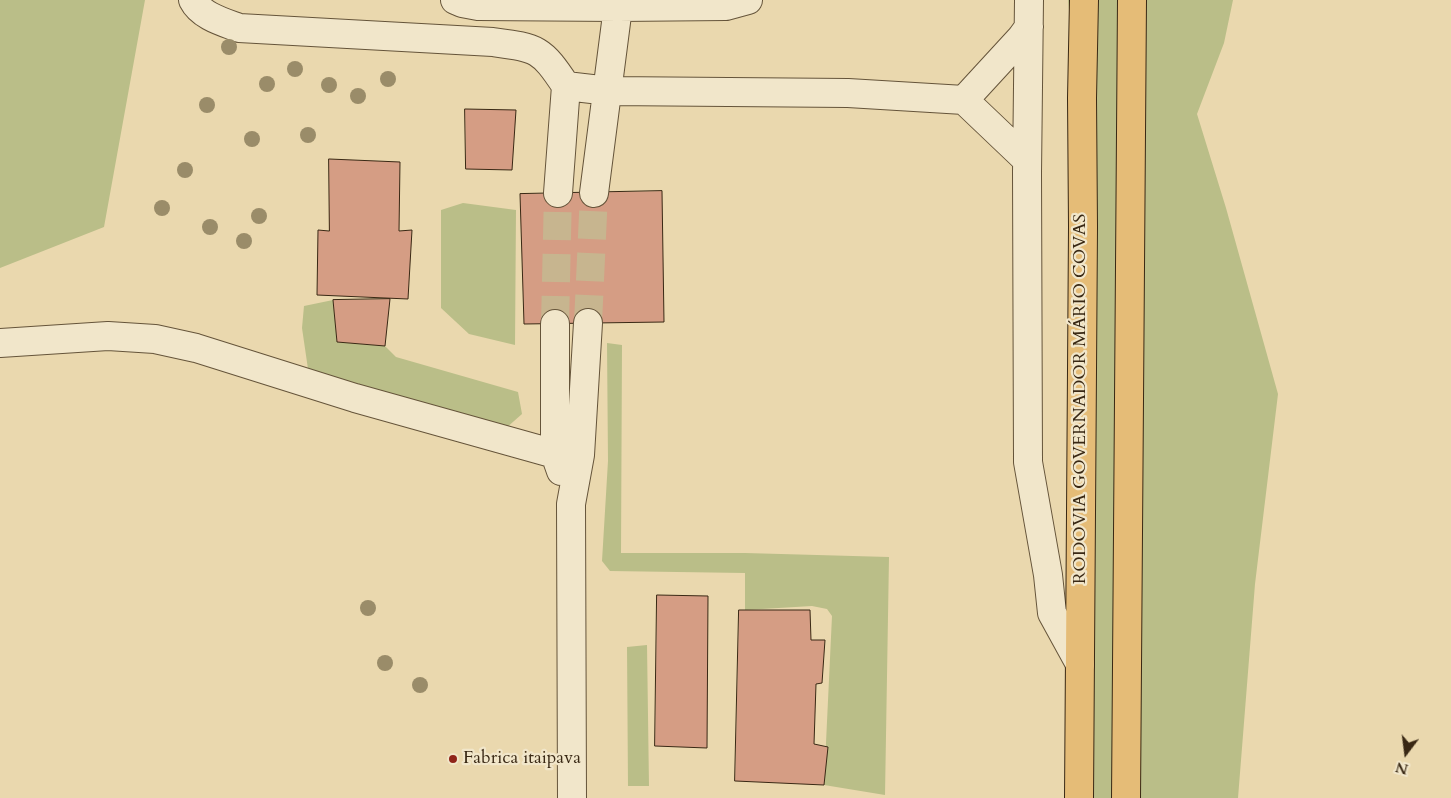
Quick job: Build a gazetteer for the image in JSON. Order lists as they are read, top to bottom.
{
  "streets": {
    "highway": ["RODOVIA GOVERNADOR MÁRIO COVAS"]
  },
  "places": ["Fabrica itaipava"],
  "north": "bottom"
}
